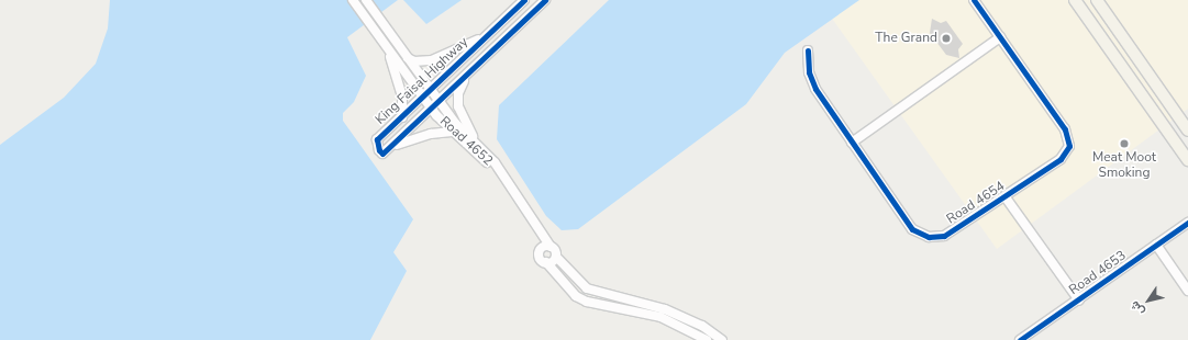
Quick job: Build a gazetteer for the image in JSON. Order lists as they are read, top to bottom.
{
  "streets": {
    "street": [
      "King Faisal Highway",
      "Road 4652",
      "Road 4654",
      "Road 4653"
    ]
  },
  "crossings": [
    ["King Faisal Highway", "Road 4652"],
    ["Road 4654", "Road 4653"]
  ],
  "places": ["The Grand", "Meat Moot Smoking"],
  "north": "bottom left"
}
